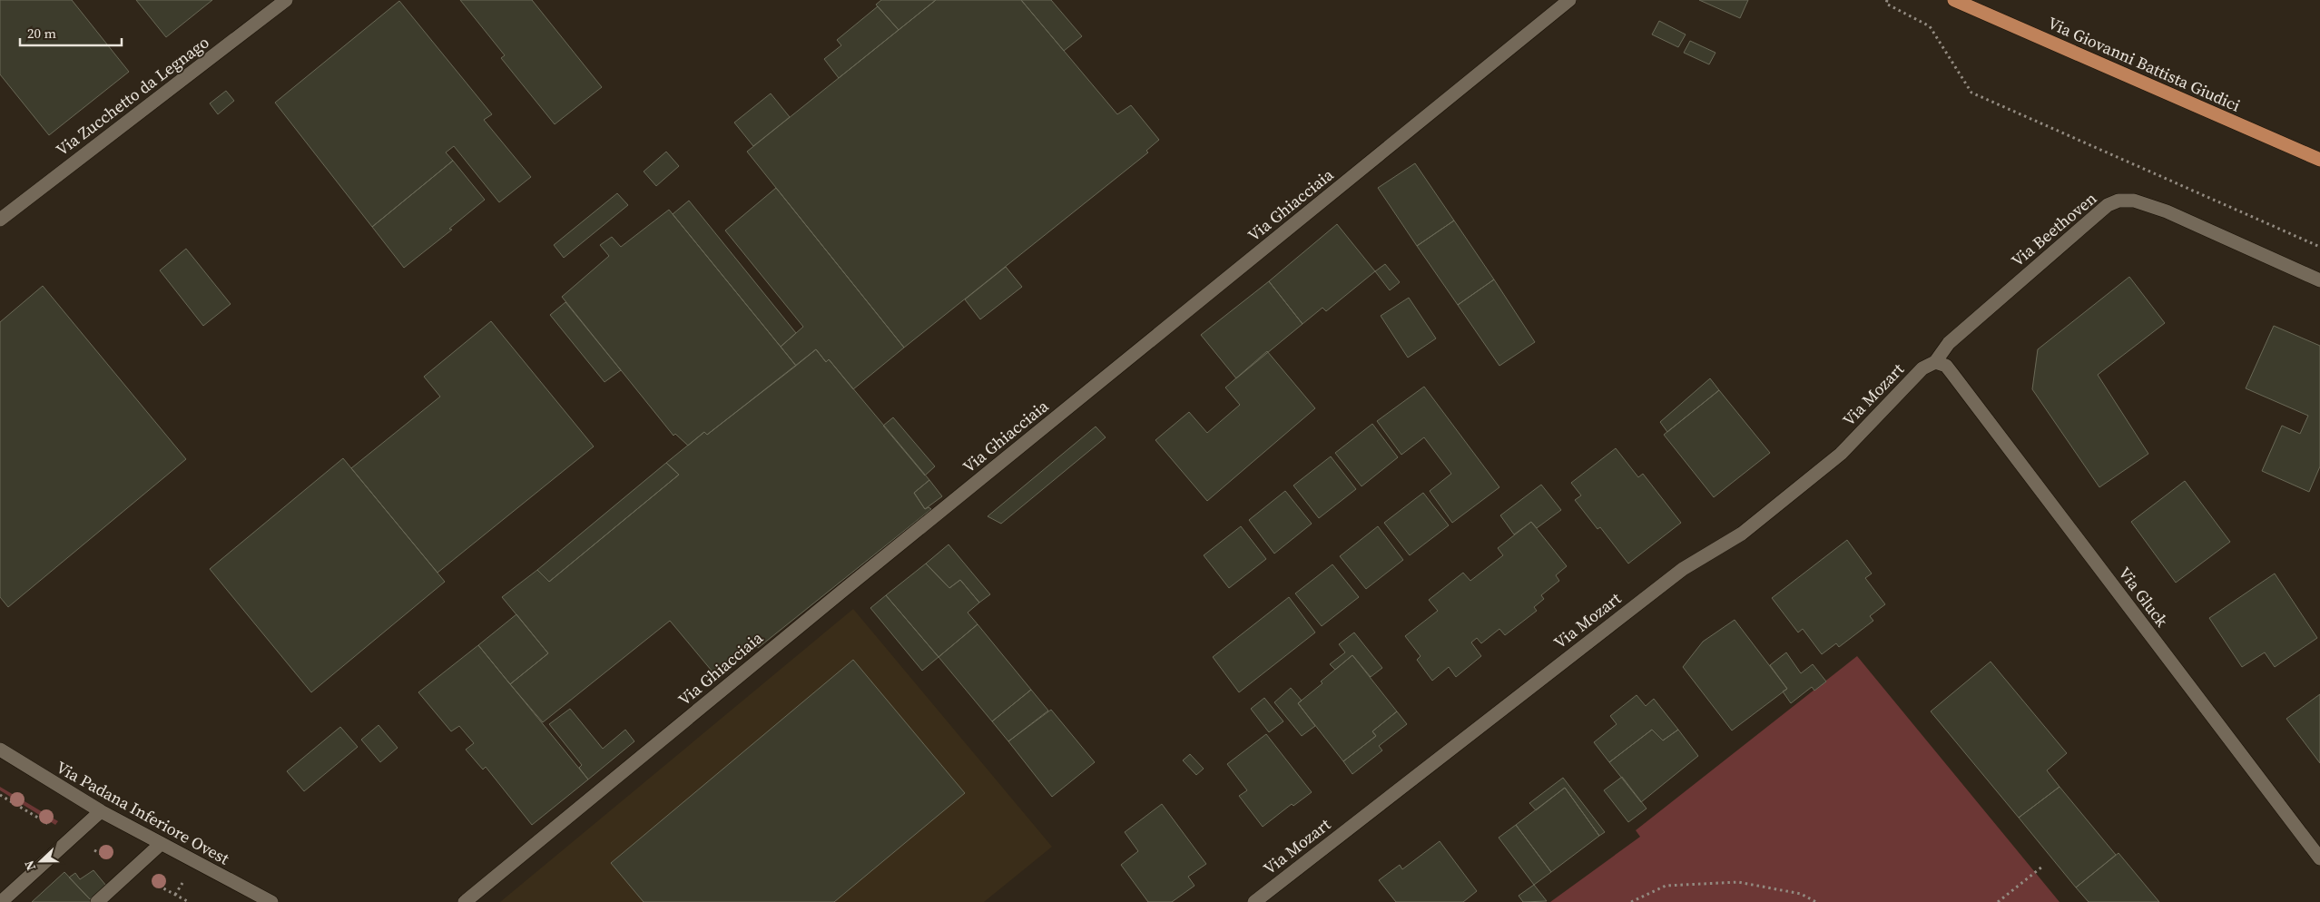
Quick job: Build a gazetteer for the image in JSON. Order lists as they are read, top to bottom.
{
  "streets": {
    "main road": ["Via Giovanni Battista Giudici"],
    "street": [
      "Via Zucchetto da Legnago",
      "Via Ghiacciaia",
      "Via Beethoven",
      "Via Mozart",
      "Via Gluck",
      "Via Padana Inferiore Ovest"
    ]
  },
  "crossings": [
    ["Via Beethoven", "Via Mozart"],
    ["Via Beethoven", "Via Gluck"],
    ["Via Mozart", "Via Gluck"]
  ],
  "scale_bar": "20 m",
  "north": "left"
}
